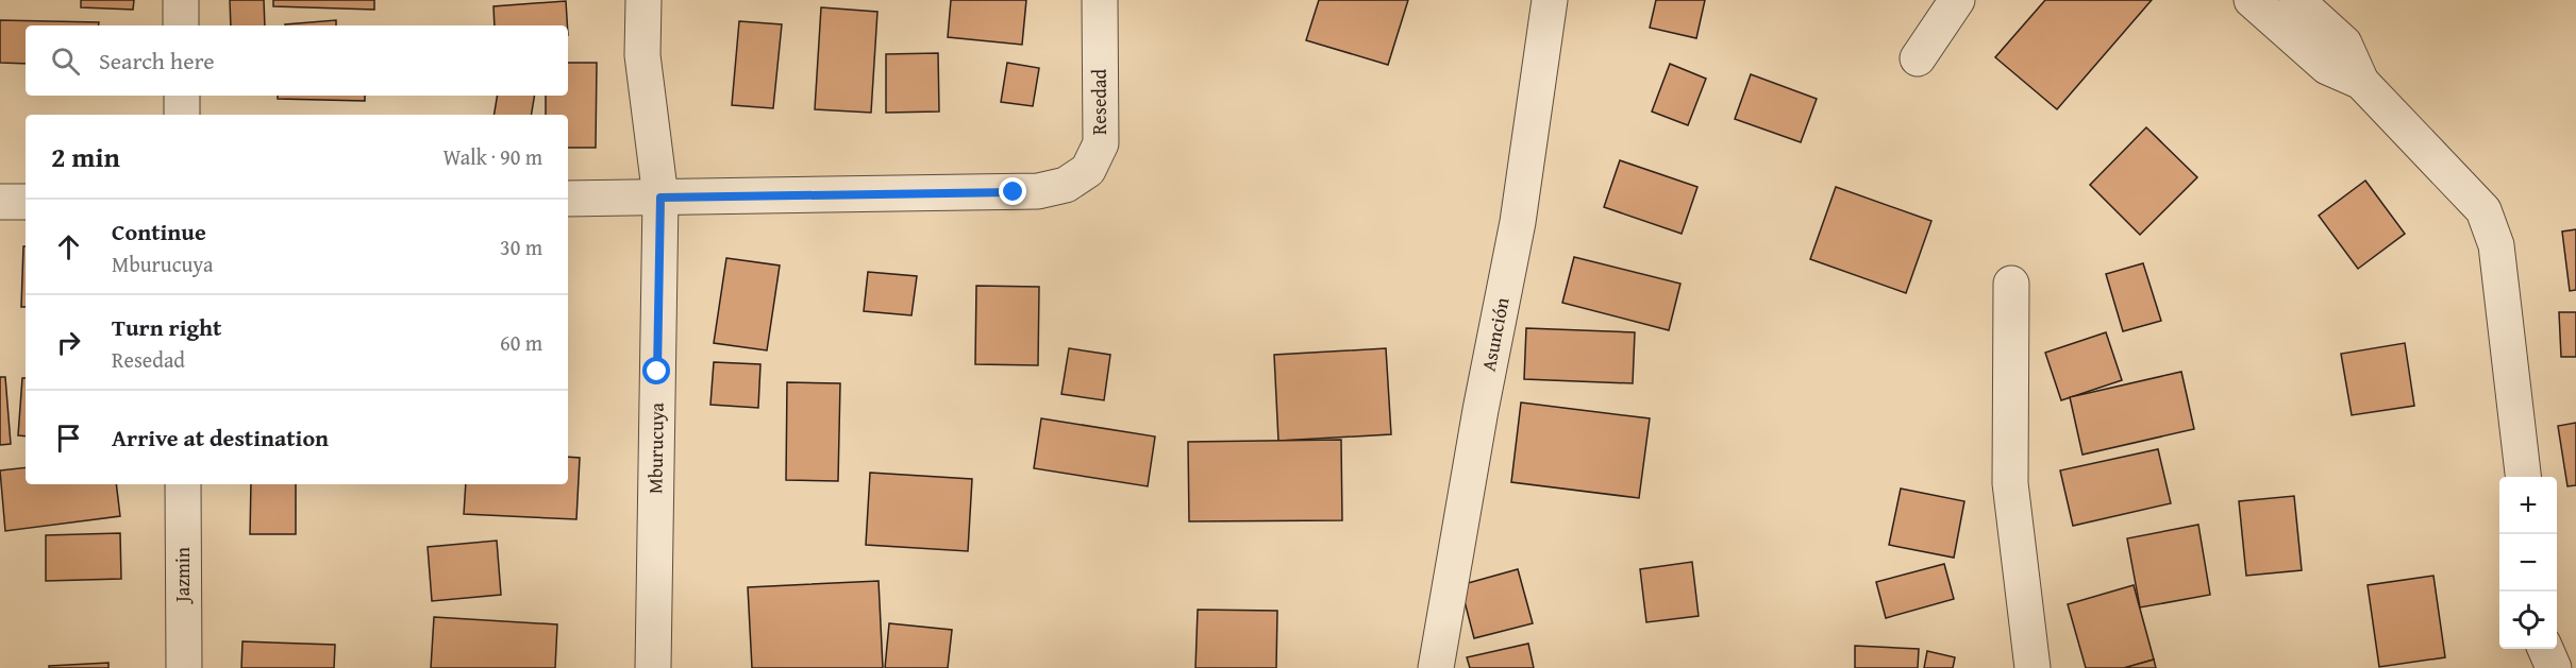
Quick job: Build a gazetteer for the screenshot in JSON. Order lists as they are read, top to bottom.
{
  "streets": {
    "street": [
      "Resedad",
      "Asunción",
      "Mburucuya",
      "Jazmin"
    ]
  },
  "crossings": [
    ["Resedad", "Mburucuya"]
  ],
  "page": {
    "search": "Search here",
    "heading": ["2 min", "Walk · 90 m"],
    "list": [
      ["Continue", "Mburucuya", "30 m"],
      ["Turn right", "Resedad", "60 m"],
      "Arrive at destination"
    ],
    "map_buttons": ["+", "−"]
  }
}
